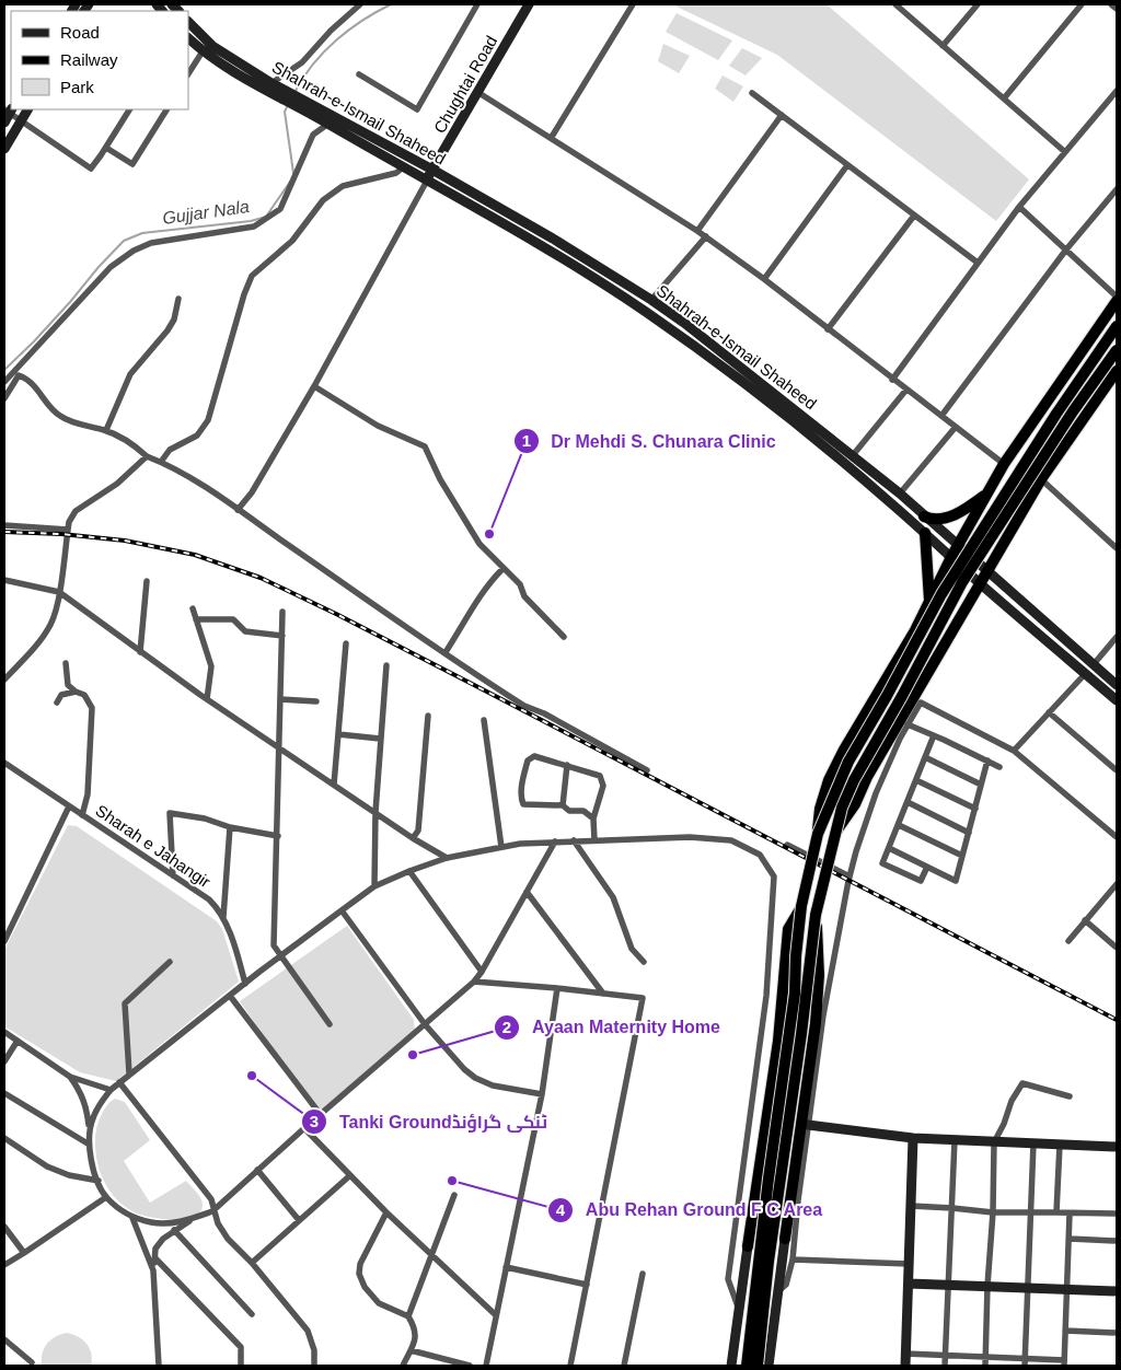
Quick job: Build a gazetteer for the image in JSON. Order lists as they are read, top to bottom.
{
  "streets": {
    "main road": ["Chughtai Road", "Shahrah-e-Ismail Shaheed"],
    "street": ["Sharah e Jahangir"]
  },
  "crossings": [
    ["Chughtai Road", "Shahrah-e-Ismail Shaheed"]
  ],
  "water": ["Gujjar Nala"],
  "places": [
    "Dr Mehdi S. Chunara Clinic",
    "Ayaan Maternity Home",
    "Tanki Groundٹنکی گراؤنڈ",
    "Abu Rehan Ground F C Area"
  ],
  "legend": ["Road", "Railway", "Park"]
}
